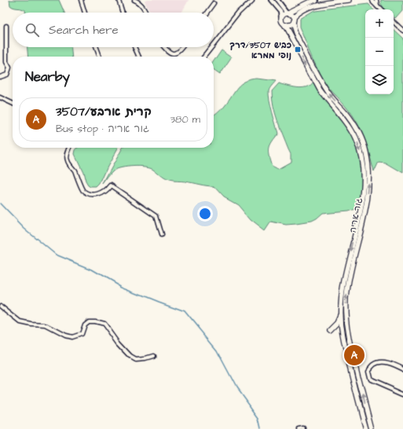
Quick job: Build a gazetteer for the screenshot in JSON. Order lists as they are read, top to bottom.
{
  "streets": {
    "main road": ["גור אריה"]
  },
  "places": {
    "transit": ["כביש 3507/דרך נופי ממרא"]
  },
  "page": {
    "map_buttons": ["+", "−"],
    "search": "Search here",
    "heading": "Nearby",
    "list": [
      {
        "mark": "A",
        "name": "קרית ארבע/3507",
        "note": "Bus stop · גור אריה",
        "value": "380 m"
      }
    ],
    "pins": "A"
  }
}
